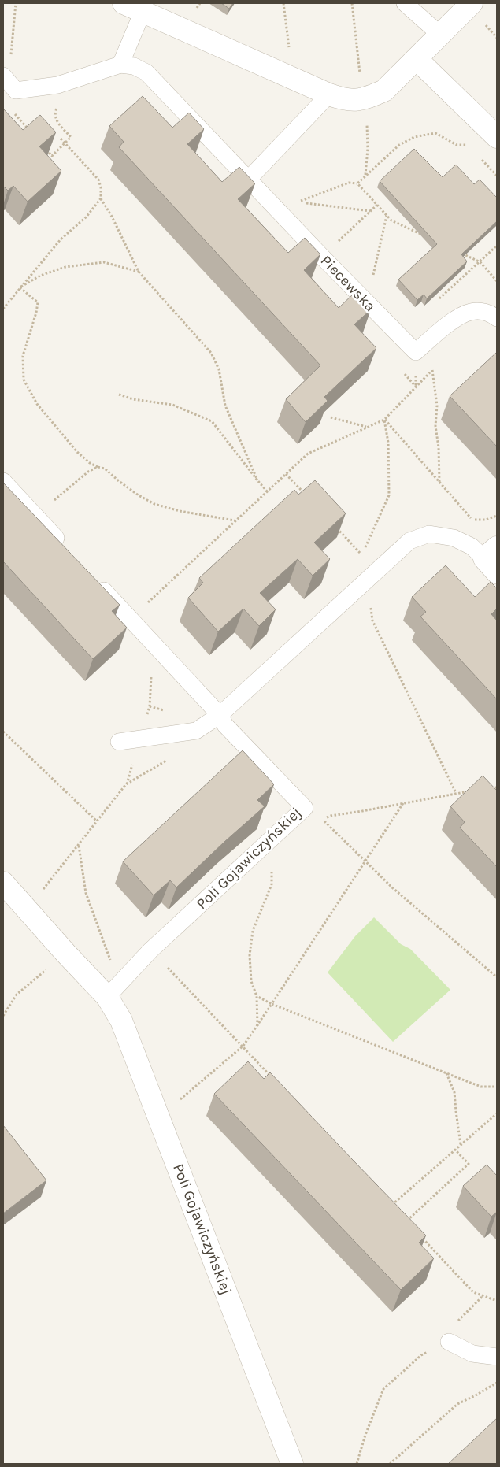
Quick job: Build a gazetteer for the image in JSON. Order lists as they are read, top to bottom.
{
  "streets": {
    "street": ["Poli Gojawiczyńskiej"],
    "lane": ["Piecewska"]
  }
}
